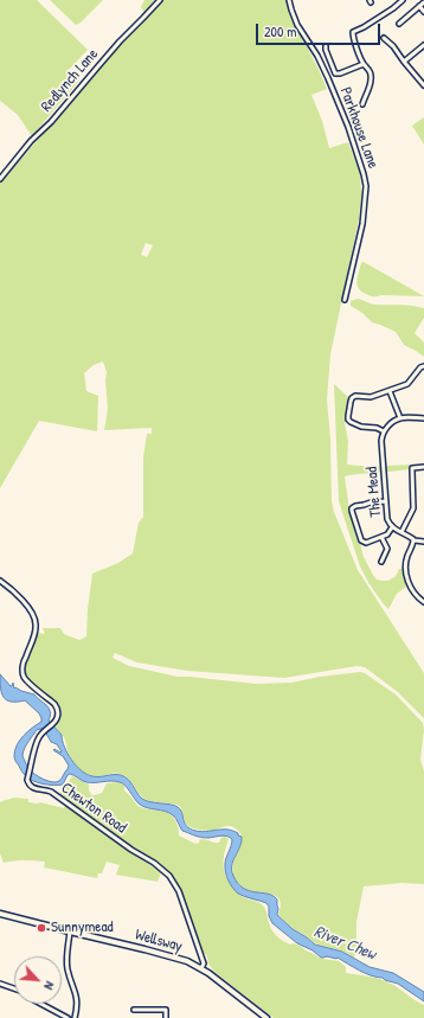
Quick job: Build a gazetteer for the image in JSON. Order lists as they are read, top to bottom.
{
  "streets": {
    "main road": ["Wellsway"],
    "street": [
      "Redlynch Lane",
      "Parkhouse Lane",
      "The Mead",
      "Chewton Road"
    ]
  },
  "crossings": [
    ["Chewton Road", "Wellsway"]
  ],
  "water": ["River Chew"],
  "places": ["Sunnymead"],
  "scale_bar": "200 m",
  "north": "bottom right"
}
